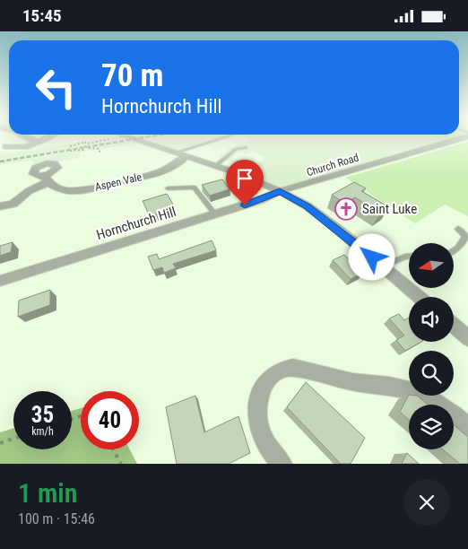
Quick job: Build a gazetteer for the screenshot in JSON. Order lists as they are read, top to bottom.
{
  "streets": {
    "street": ["Church Road", "Aspen Vale", "Hornchurch Hill"]
  },
  "crossings": [
    ["Church Road", "Hornchurch Hill"]
  ],
  "places": {
    "church": ["Saint Luke"]
  },
  "north": "left",
  "page": {
    "status": "15:45",
    "turn": ["70 m", "Hornchurch Hill"],
    "speed": "35 km/h",
    "limit": "40",
    "heading": ["1 min", "100 m · 15:46"]
  }
}
